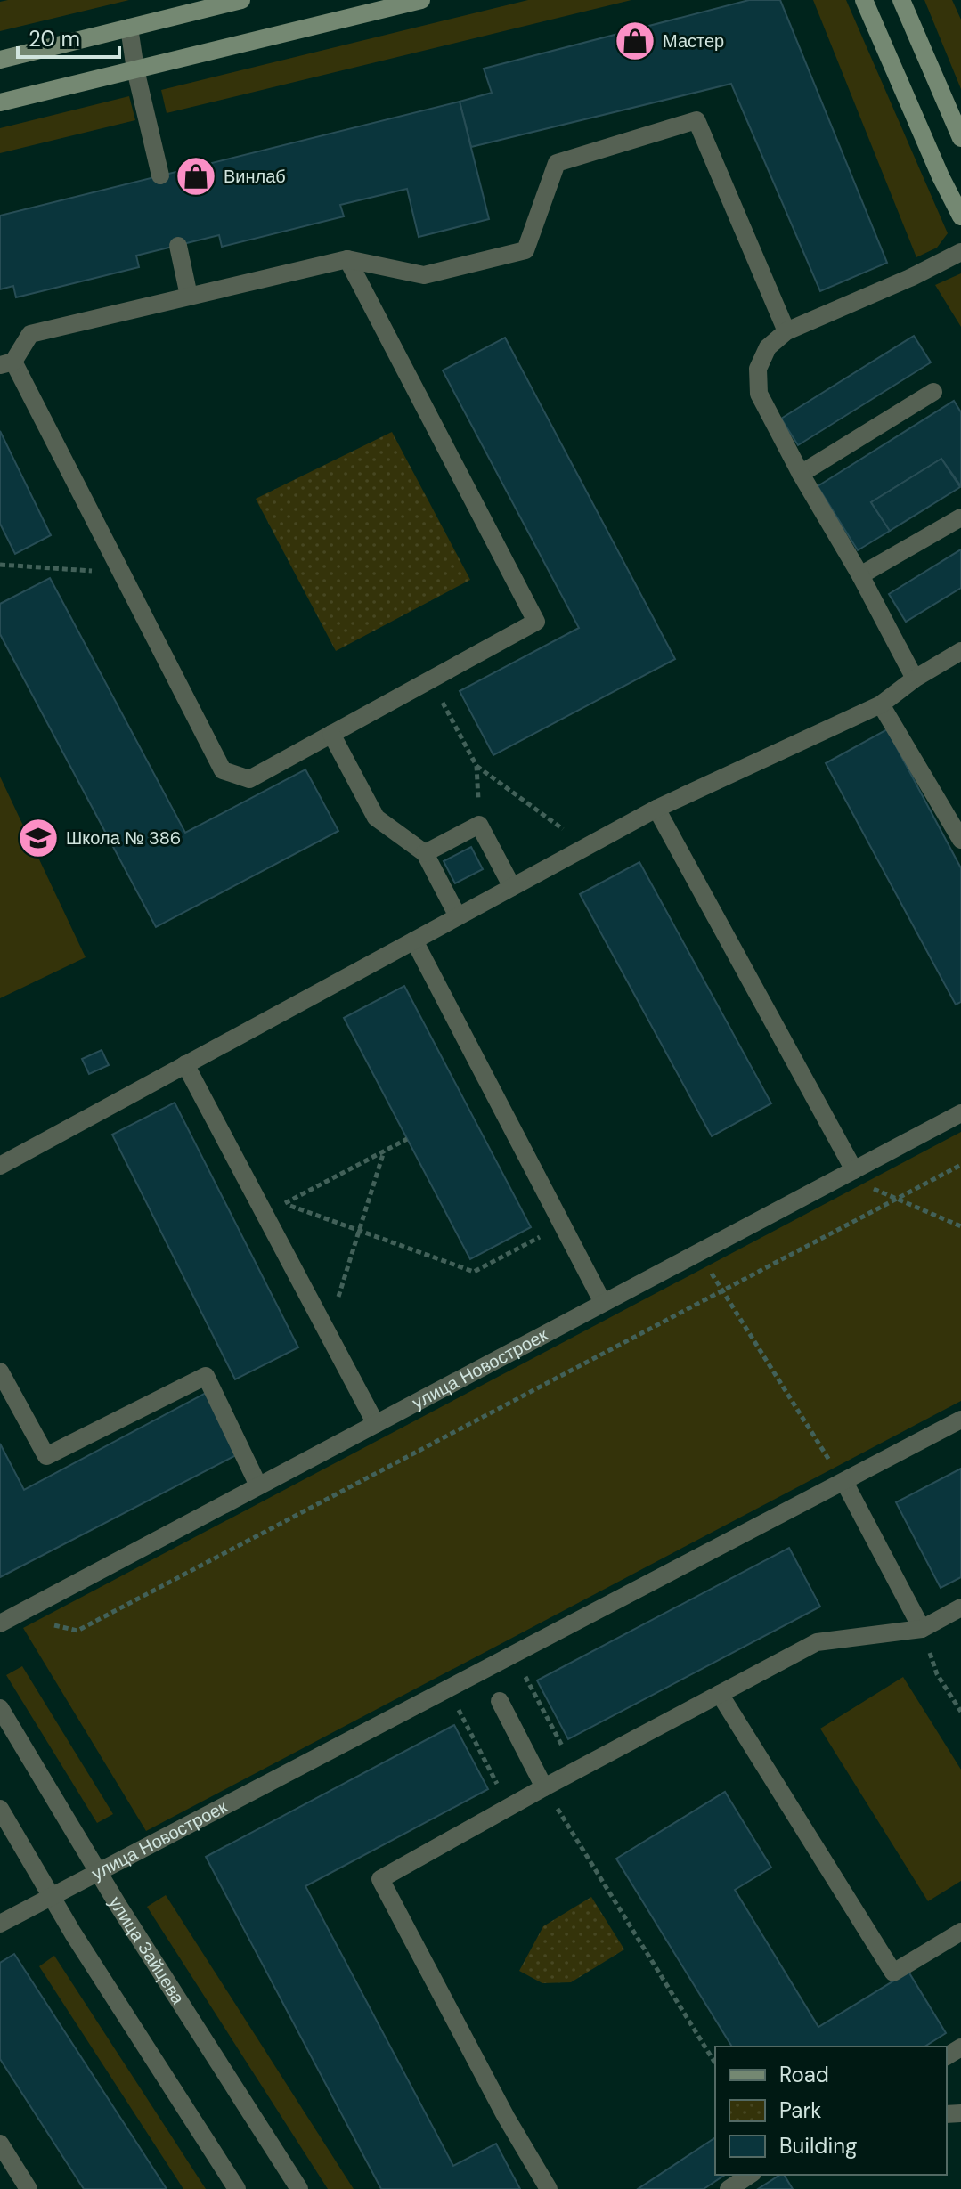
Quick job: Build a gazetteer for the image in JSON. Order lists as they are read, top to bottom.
{
  "streets": {
    "street": ["улица Новостроек", "улица Зайцева"]
  },
  "crossings": [
    ["улица Новостроек", "улица Зайцева"]
  ],
  "places": {
    "shop": ["Мастер", "Винлаб"],
    "school or university": ["Школа № 386"]
  },
  "legend": ["Road", "Park", "Building"],
  "scale_bar": "20 m"
}
